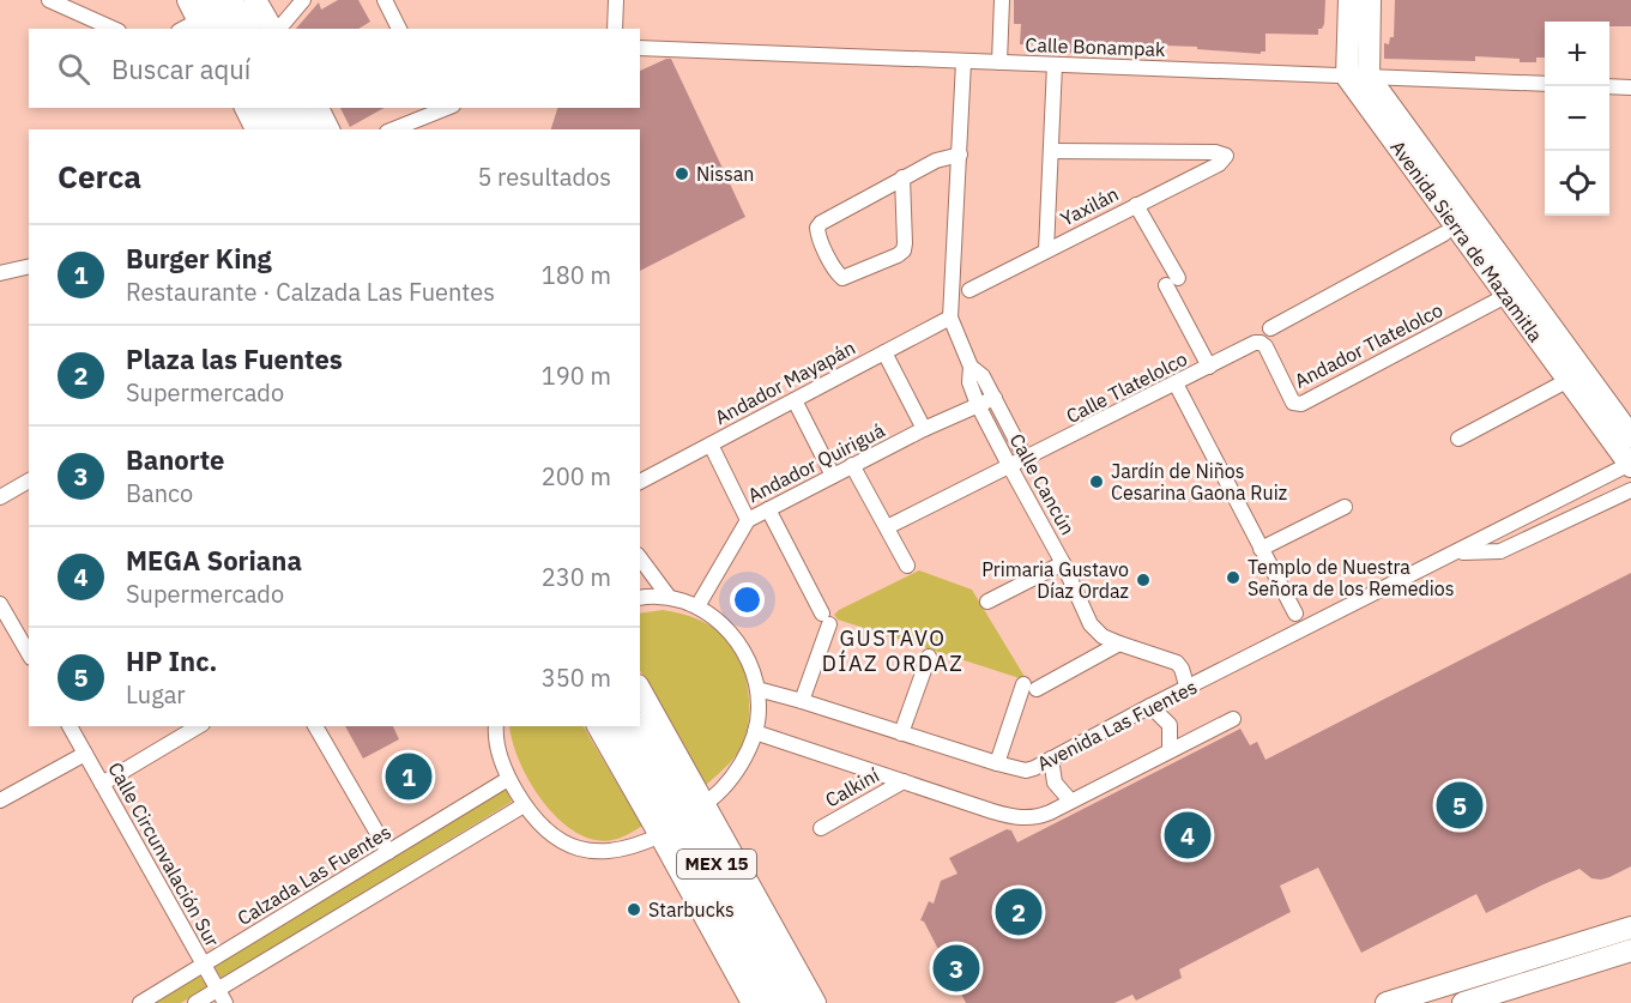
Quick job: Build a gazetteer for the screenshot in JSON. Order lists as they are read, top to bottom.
{
  "streets": {
    "main road": ["Avenida Sierra de Mazamitla", "MEX 15"],
    "street": [
      "Calle Bonampak",
      "Yaxilán",
      "Andador Tlatelolco",
      "Andador Mayapán",
      "Calle Tlatelolco",
      "Andador Quiriguá",
      "Calle Cancún",
      "Avenida Las Fuentes",
      "Calkiní",
      "Calle Circunvalación Sur",
      "Calzada Las Fuentes"
    ]
  },
  "crossings": [
    ["Calle Bonampak", "Avenida Sierra de Mazamitla"],
    ["Calle Bonampak", "Calle Cancún"],
    ["Avenida Sierra de Mazamitla", "Andador Tlatelolco"],
    ["Avenida Sierra de Mazamitla", "Avenida Las Fuentes"],
    ["Andador Tlatelolco", "Calle Tlatelolco"],
    ["Andador Mayapán", "Calle Cancún"],
    ["Calle Tlatelolco", "Calle Cancún"],
    ["Andador Quiriguá", "Calle Cancún"],
    ["Calle Cancún", "Avenida Las Fuentes"],
    ["Calle Circunvalación Sur", "Calzada Las Fuentes"]
  ],
  "districts": ["GUSTAVO DÍAZ ORDAZ"],
  "places": [
    "Nissan",
    "Jardín de Niños Cesarina Gaona Ruiz",
    "Templo de Nuestra Señora de los Remedios",
    "Primaria Gustavo Díaz Ordaz",
    "Starbucks"
  ],
  "page": {
    "map_buttons": ["+", "−"],
    "search": "Buscar aquí",
    "heading": ["Cerca", "5 resultados"],
    "list": [
      {
        "mark": "1",
        "name": "Burger King",
        "note": "Restaurante · Calzada Las Fuentes",
        "value": "180 m"
      },
      {
        "mark": "2",
        "name": "Plaza las Fuentes",
        "note": "Supermercado",
        "value": "190 m"
      },
      {
        "mark": "3",
        "name": "Banorte",
        "note": "Banco",
        "value": "200 m"
      },
      {
        "mark": "4",
        "name": "MEGA Soriana",
        "note": "Supermercado",
        "value": "230 m"
      },
      {
        "mark": "5",
        "name": "HP Inc.",
        "note": "Lugar",
        "value": "350 m"
      }
    ],
    "pins": [
      "1",
      "5",
      "4",
      "2",
      "3"
    ]
  }
}
